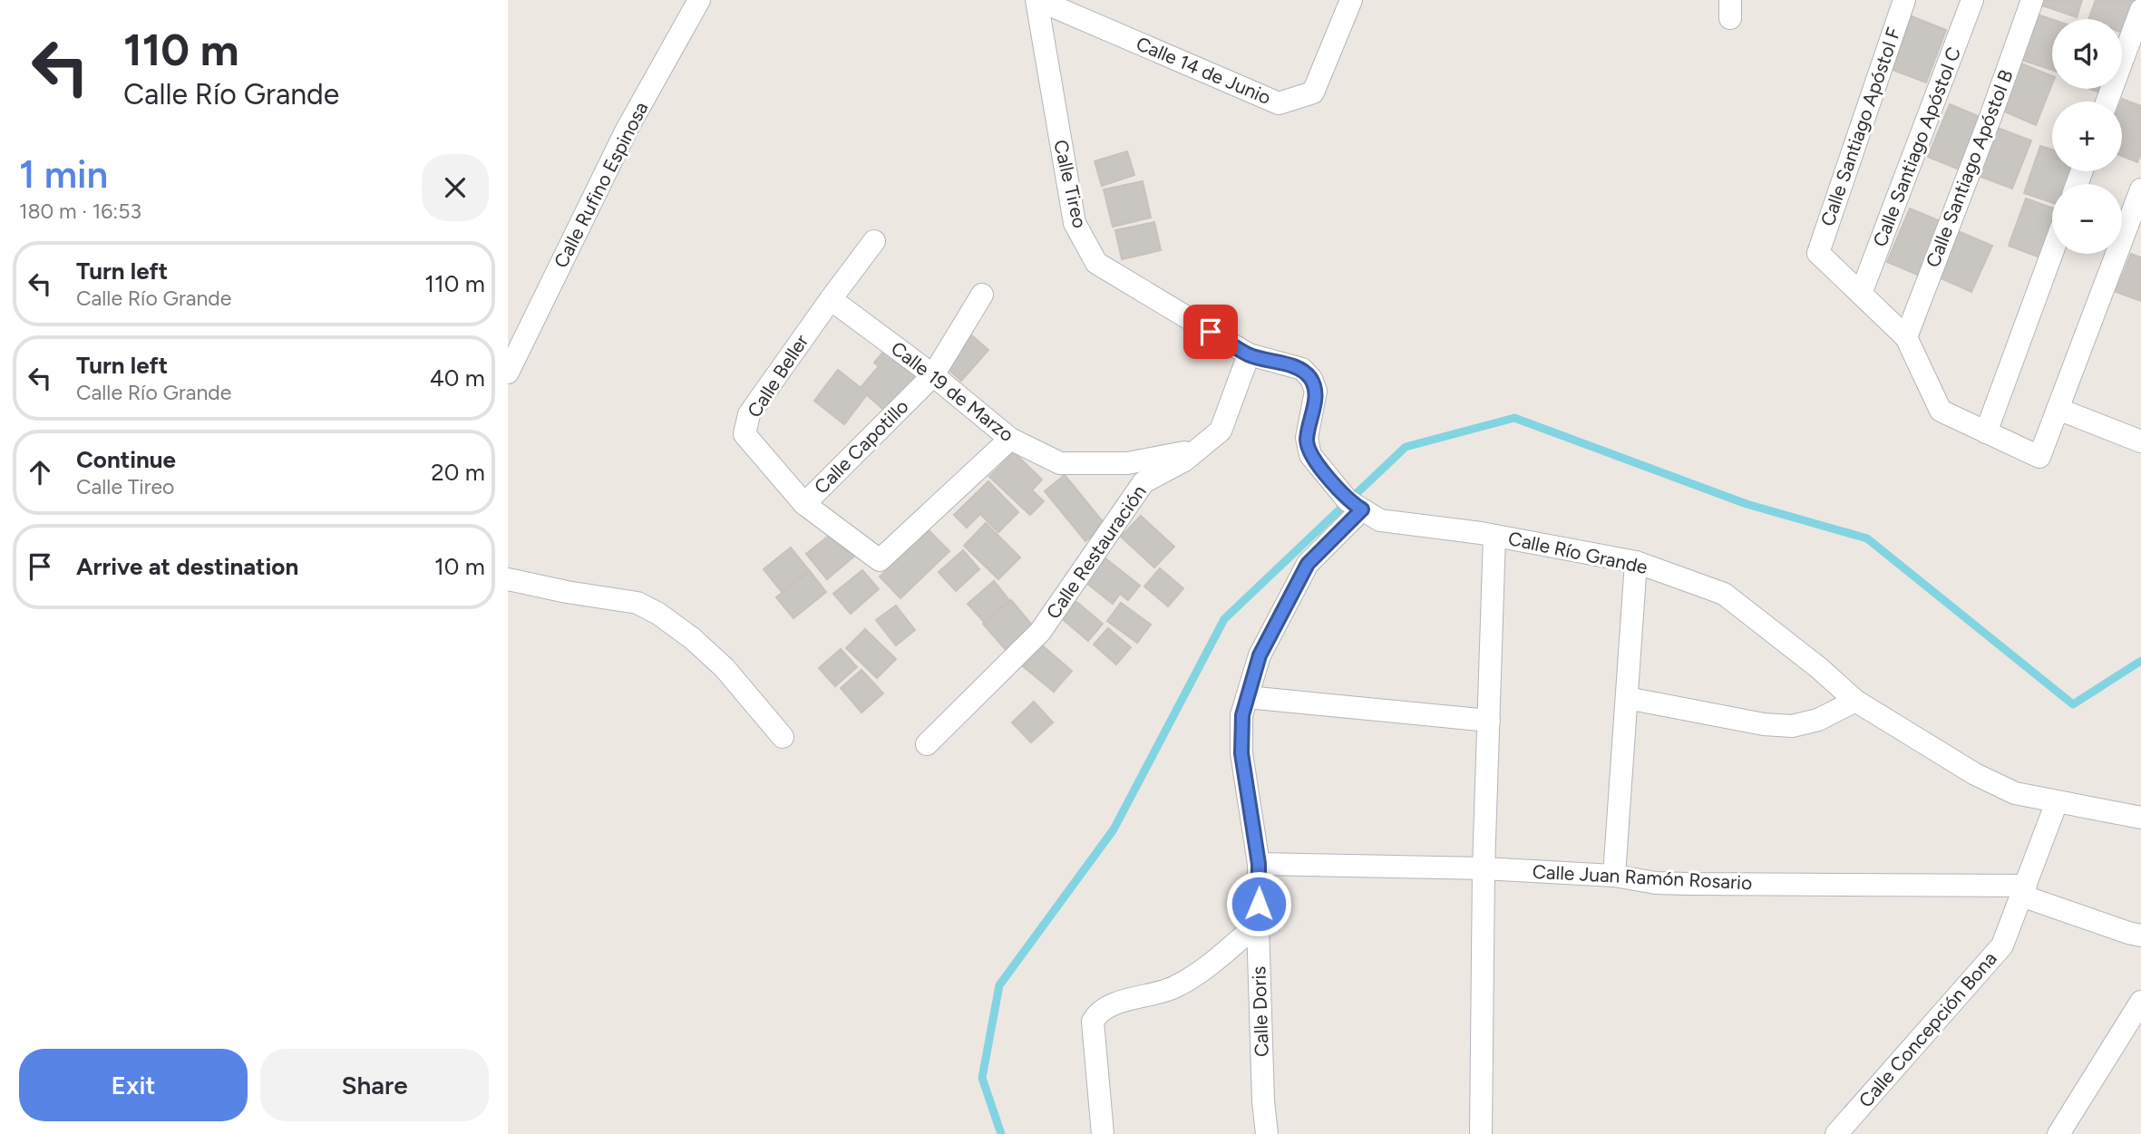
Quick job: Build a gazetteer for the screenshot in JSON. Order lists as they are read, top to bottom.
{
  "streets": {
    "street": [
      "Calle 14 de Junio",
      "Calle Santiago Apóstol F",
      "Calle Santiago Apóstol C",
      "Calle Santiago Apóstol B",
      "Calle Tireo",
      "Calle Rufino Espinosa",
      "Calle Beller",
      "Calle 19 de Marzo",
      "Calle Capotillo",
      "Calle Restauración",
      "Calle Río Grande",
      "Calle Juan Ramón Rosario",
      "Calle Doris",
      "Calle Concepción Bona"
    ]
  },
  "crossings": [
    ["Calle 14 de Junio", "Calle Tireo"],
    ["Calle Santiago Apóstol F", "Calle Santiago Apóstol C"],
    ["Calle Tireo", "Calle Restauración"],
    ["Calle Tireo", "Calle Río Grande"],
    ["Calle Beller", "Calle 19 de Marzo"],
    ["Calle Beller", "Calle Capotillo"],
    ["Calle 19 de Marzo", "Calle Capotillo"],
    ["Calle 19 de Marzo", "Calle Restauración"],
    ["Calle Restauración", "Calle Río Grande"],
    ["Calle Río Grande", "Calle Doris"],
    ["Calle Río Grande", "Calle Concepción Bona"],
    ["Calle Juan Ramón Rosario", "Calle Doris"],
    ["Calle Juan Ramón Rosario", "Calle Concepción Bona"]
  ],
  "page": {
    "turn": ["110 m", "Calle Río Grande"],
    "map_buttons": ["+", "−"],
    "heading": ["1 min", "180 m · 16:53"],
    "list": [
      {
        "name": "Turn left",
        "note": "Calle Río Grande",
        "value": "110 m"
      },
      {
        "name": "Turn left",
        "note": "Calle Río Grande",
        "value": "40 m"
      },
      {
        "name": "Continue",
        "note": "Calle Tireo",
        "value": "20 m"
      },
      {
        "name": "Arrive at destination",
        "value": "10 m"
      }
    ],
    "buttons": ["Exit", "Share"]
  }
}
